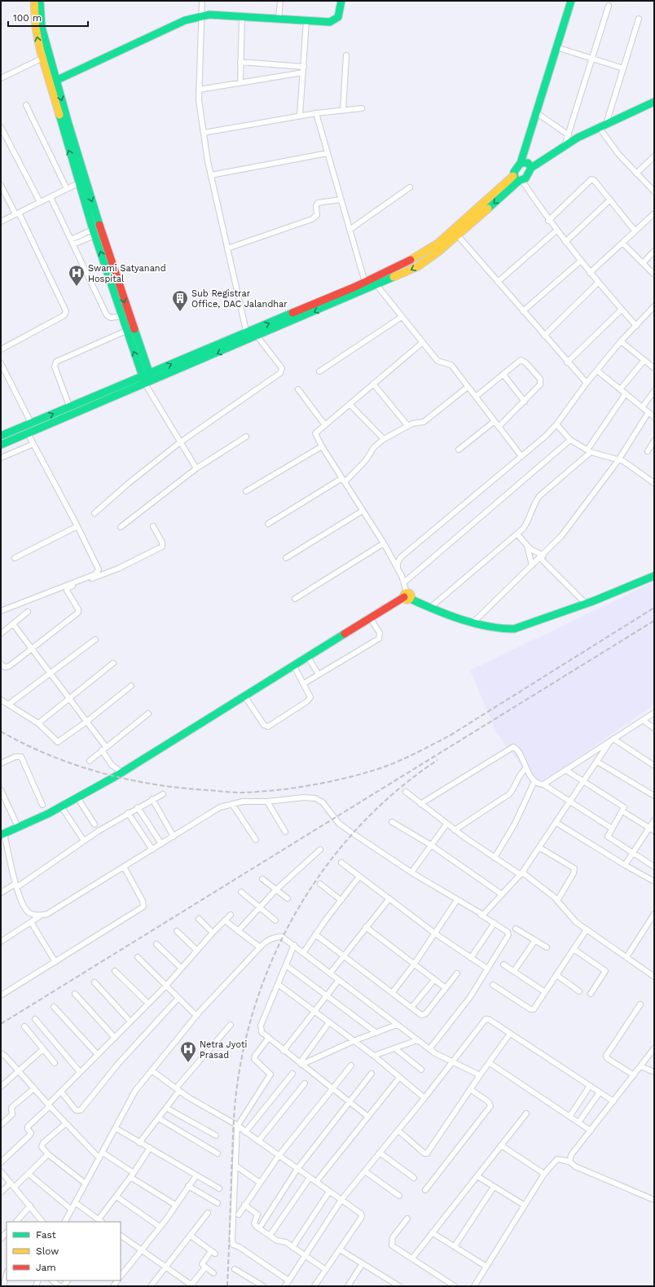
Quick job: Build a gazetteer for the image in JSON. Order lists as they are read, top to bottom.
{
  "places": {
    "hospital": ["Swami Satyanand Hospital", "Netra Jyoti Prasad"],
    "building": ["Sub Registrar Office, DAC Jalandhar"]
  },
  "legend": ["Fast", "Slow", "Jam"],
  "scale_bar": "100 m"
}
